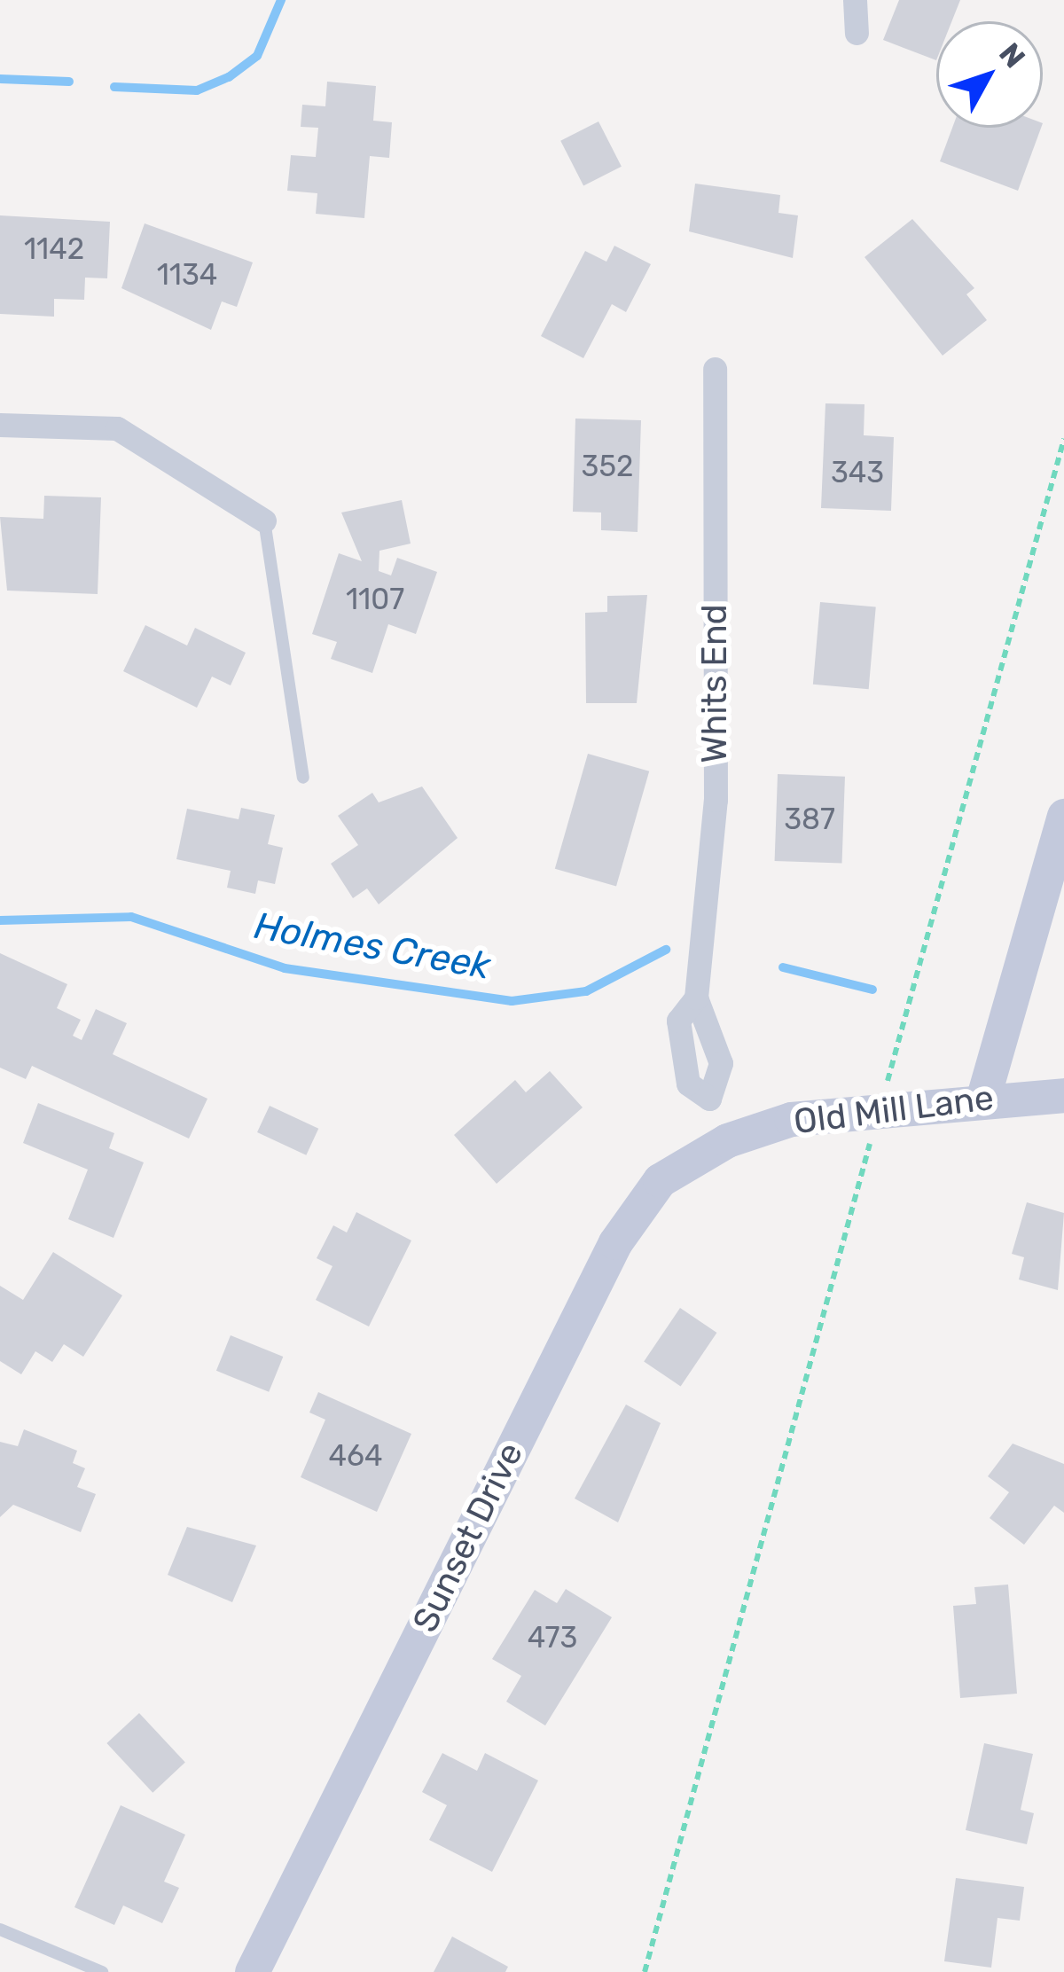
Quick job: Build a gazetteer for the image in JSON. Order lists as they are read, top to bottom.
{
  "streets": {
    "main road": ["Old Mill Lane", "Sunset Drive"],
    "street": ["Whits End"]
  },
  "crossings": [
    ["Whits End", "Old Mill Lane"],
    ["Whits End", "Sunset Drive"],
    ["Old Mill Lane", "Sunset Drive"]
  ],
  "water": ["Holmes Creek"],
  "house_numbers": [
    "1142",
    "1134",
    "352",
    "343",
    "1107",
    "387",
    "464",
    "473"
  ],
  "north": "top right"
}
